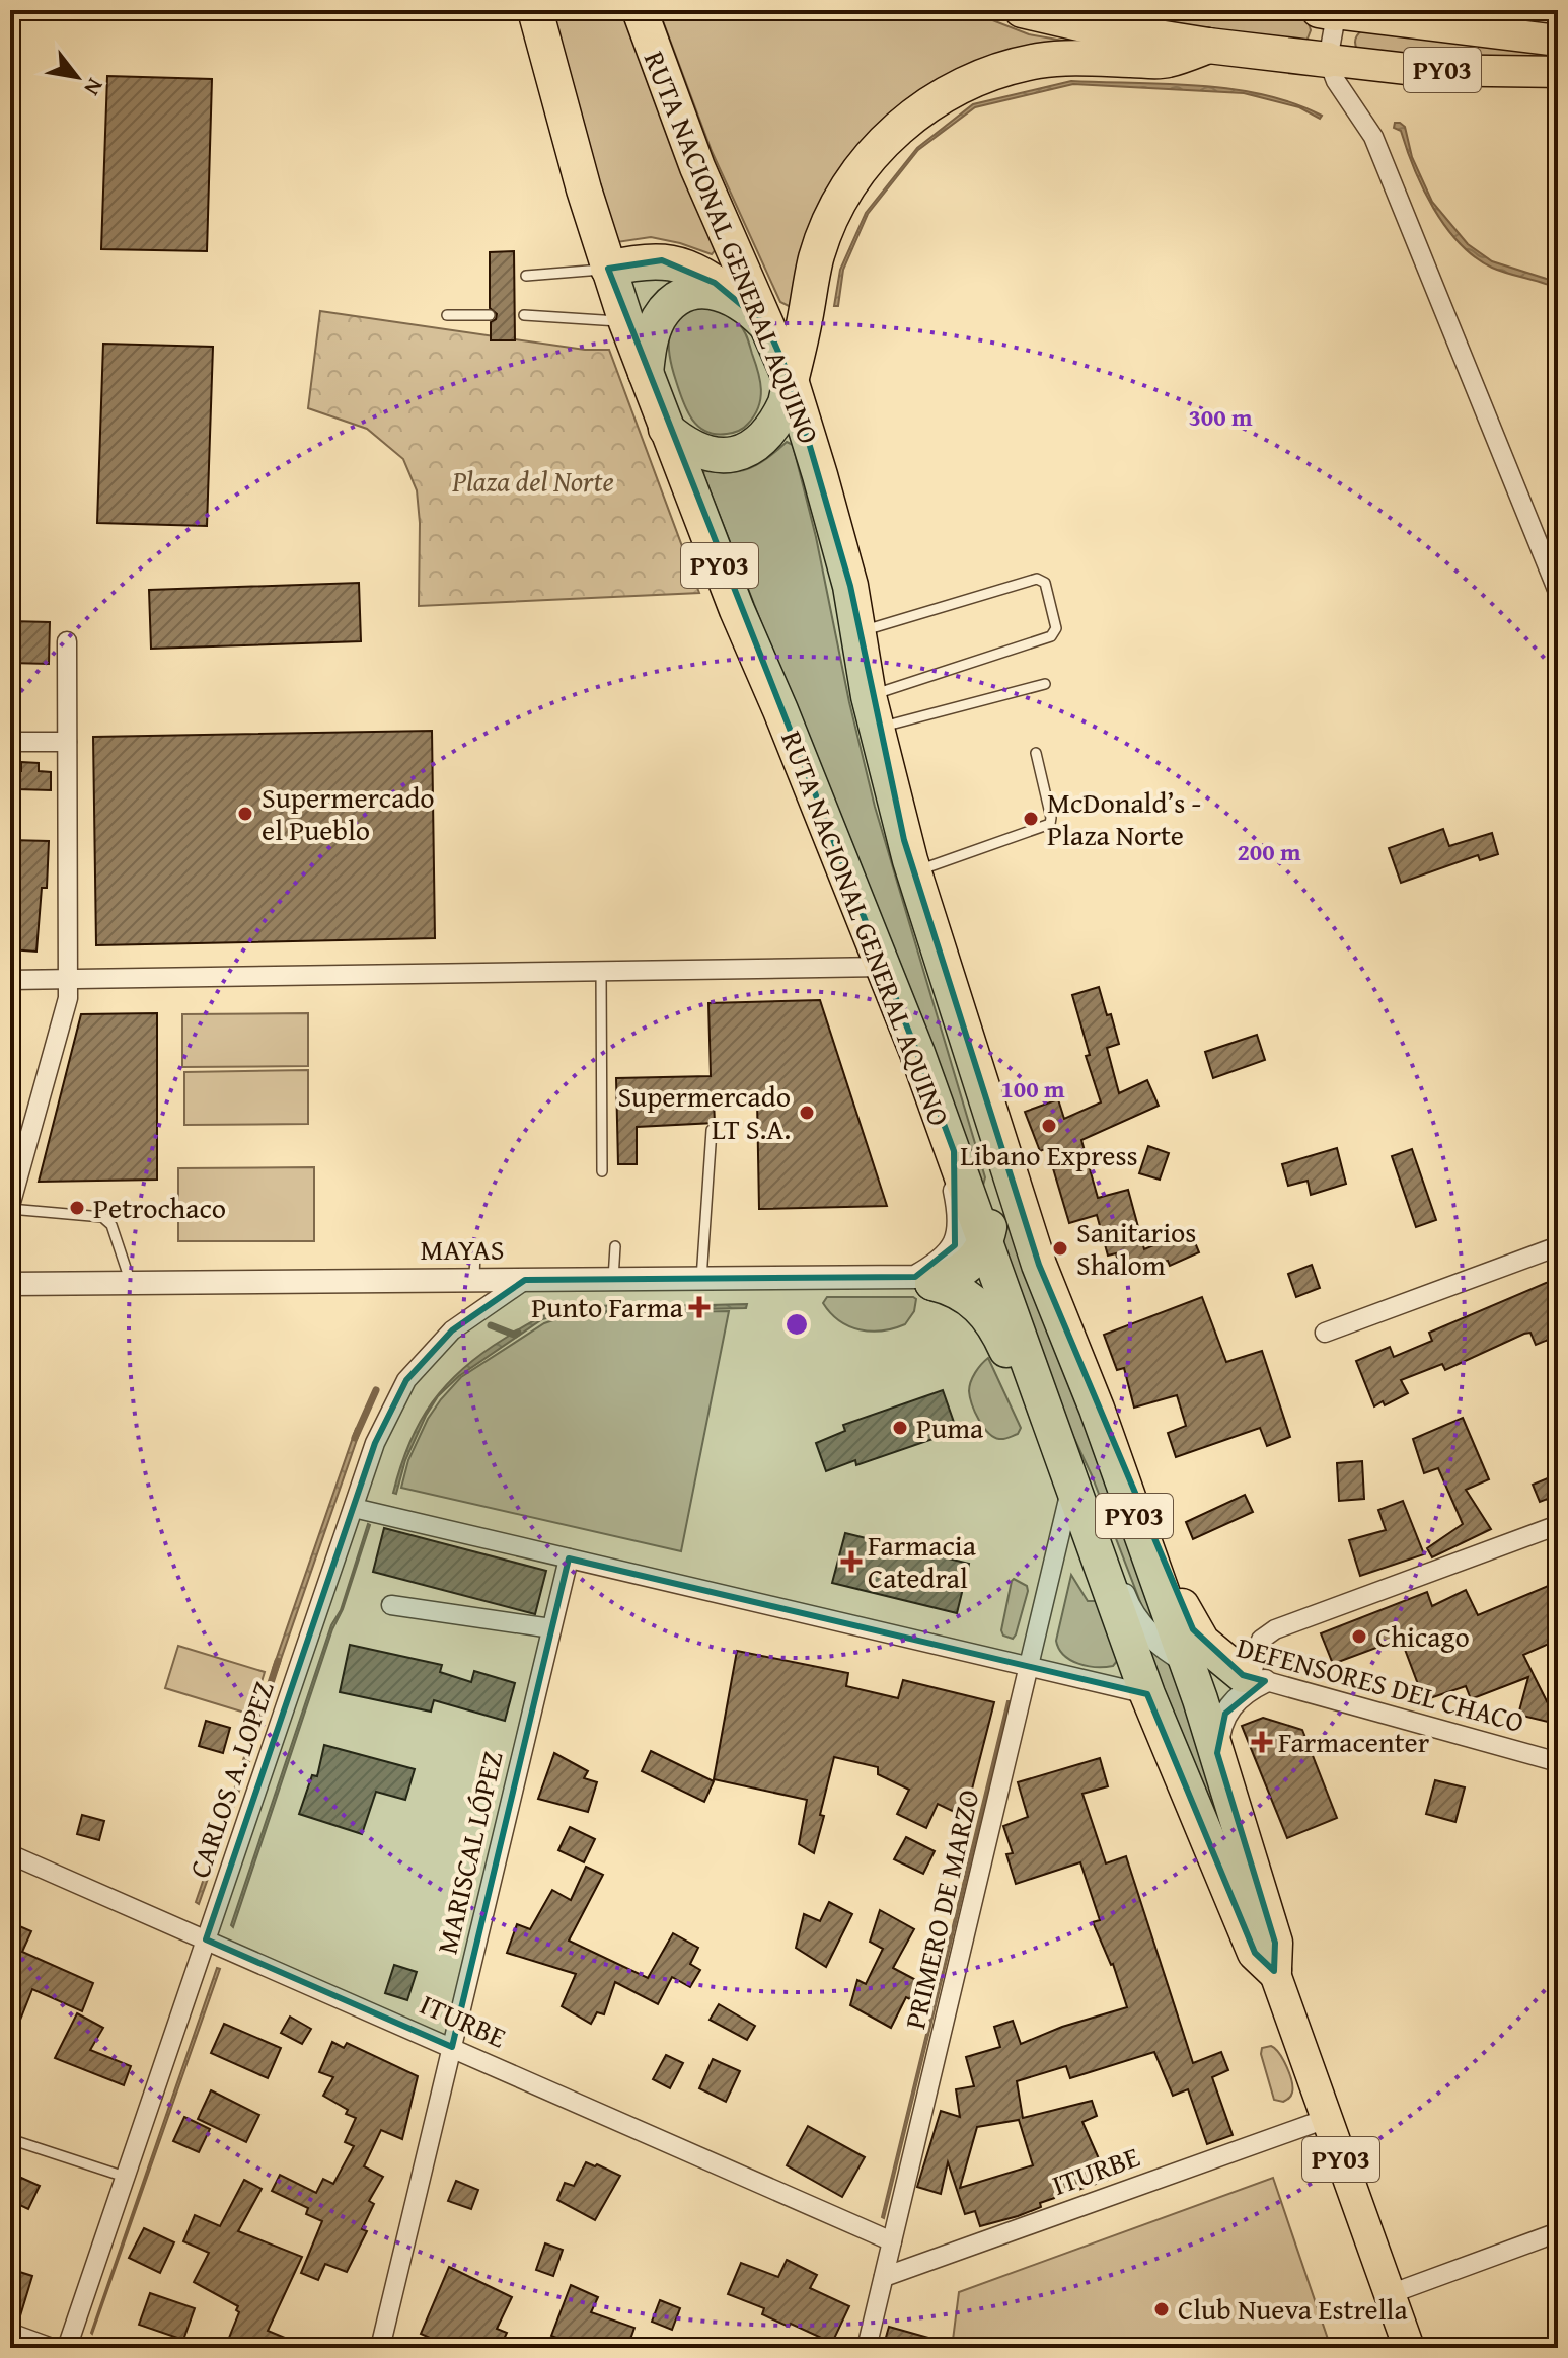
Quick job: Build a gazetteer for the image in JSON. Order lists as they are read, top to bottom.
{
  "streets": {
    "highway": ["PY03", "RUTA NACIONAL GENERAL AQUINO"],
    "street": [
      "MAYAS",
      "DEFENSORES DEL CHACO",
      "CARLOS A. LOPEZ",
      "MARISCAL LÓPEZ",
      "PRIMERO DE MARZO",
      "ITURBE"
    ]
  },
  "crossings": [
    ["RUTA NACIONAL GENERAL AQUINO", "DEFENSORES DEL CHACO"],
    ["RUTA NACIONAL GENERAL AQUINO", "PRIMERO DE MARZO"],
    ["RUTA NACIONAL GENERAL AQUINO", "ITURBE"],
    ["MAYAS", "CARLOS A. LOPEZ"],
    ["CARLOS A. LOPEZ", "ITURBE"],
    ["MARISCAL LÓPEZ", "ITURBE"],
    ["PRIMERO DE MARZO", "ITURBE"]
  ],
  "parks": ["Plaza del Norte"],
  "places": {
    "other": [
      "Supermercado el Pueblo",
      "McDonald’s - Plaza Norte",
      "Supermercado LT S.A.",
      "Libano Express",
      "Petrochaco",
      "Sanitarios Shalom",
      "Puma",
      "Chicago",
      "Club Nueva Estrella"
    ],
    "health": ["Punto Farma", "Farmacia Catedral", "Farmacenter"]
  },
  "north": "bottom right",
  "rings": ["300 m", "200 m", "100 m"]
}
